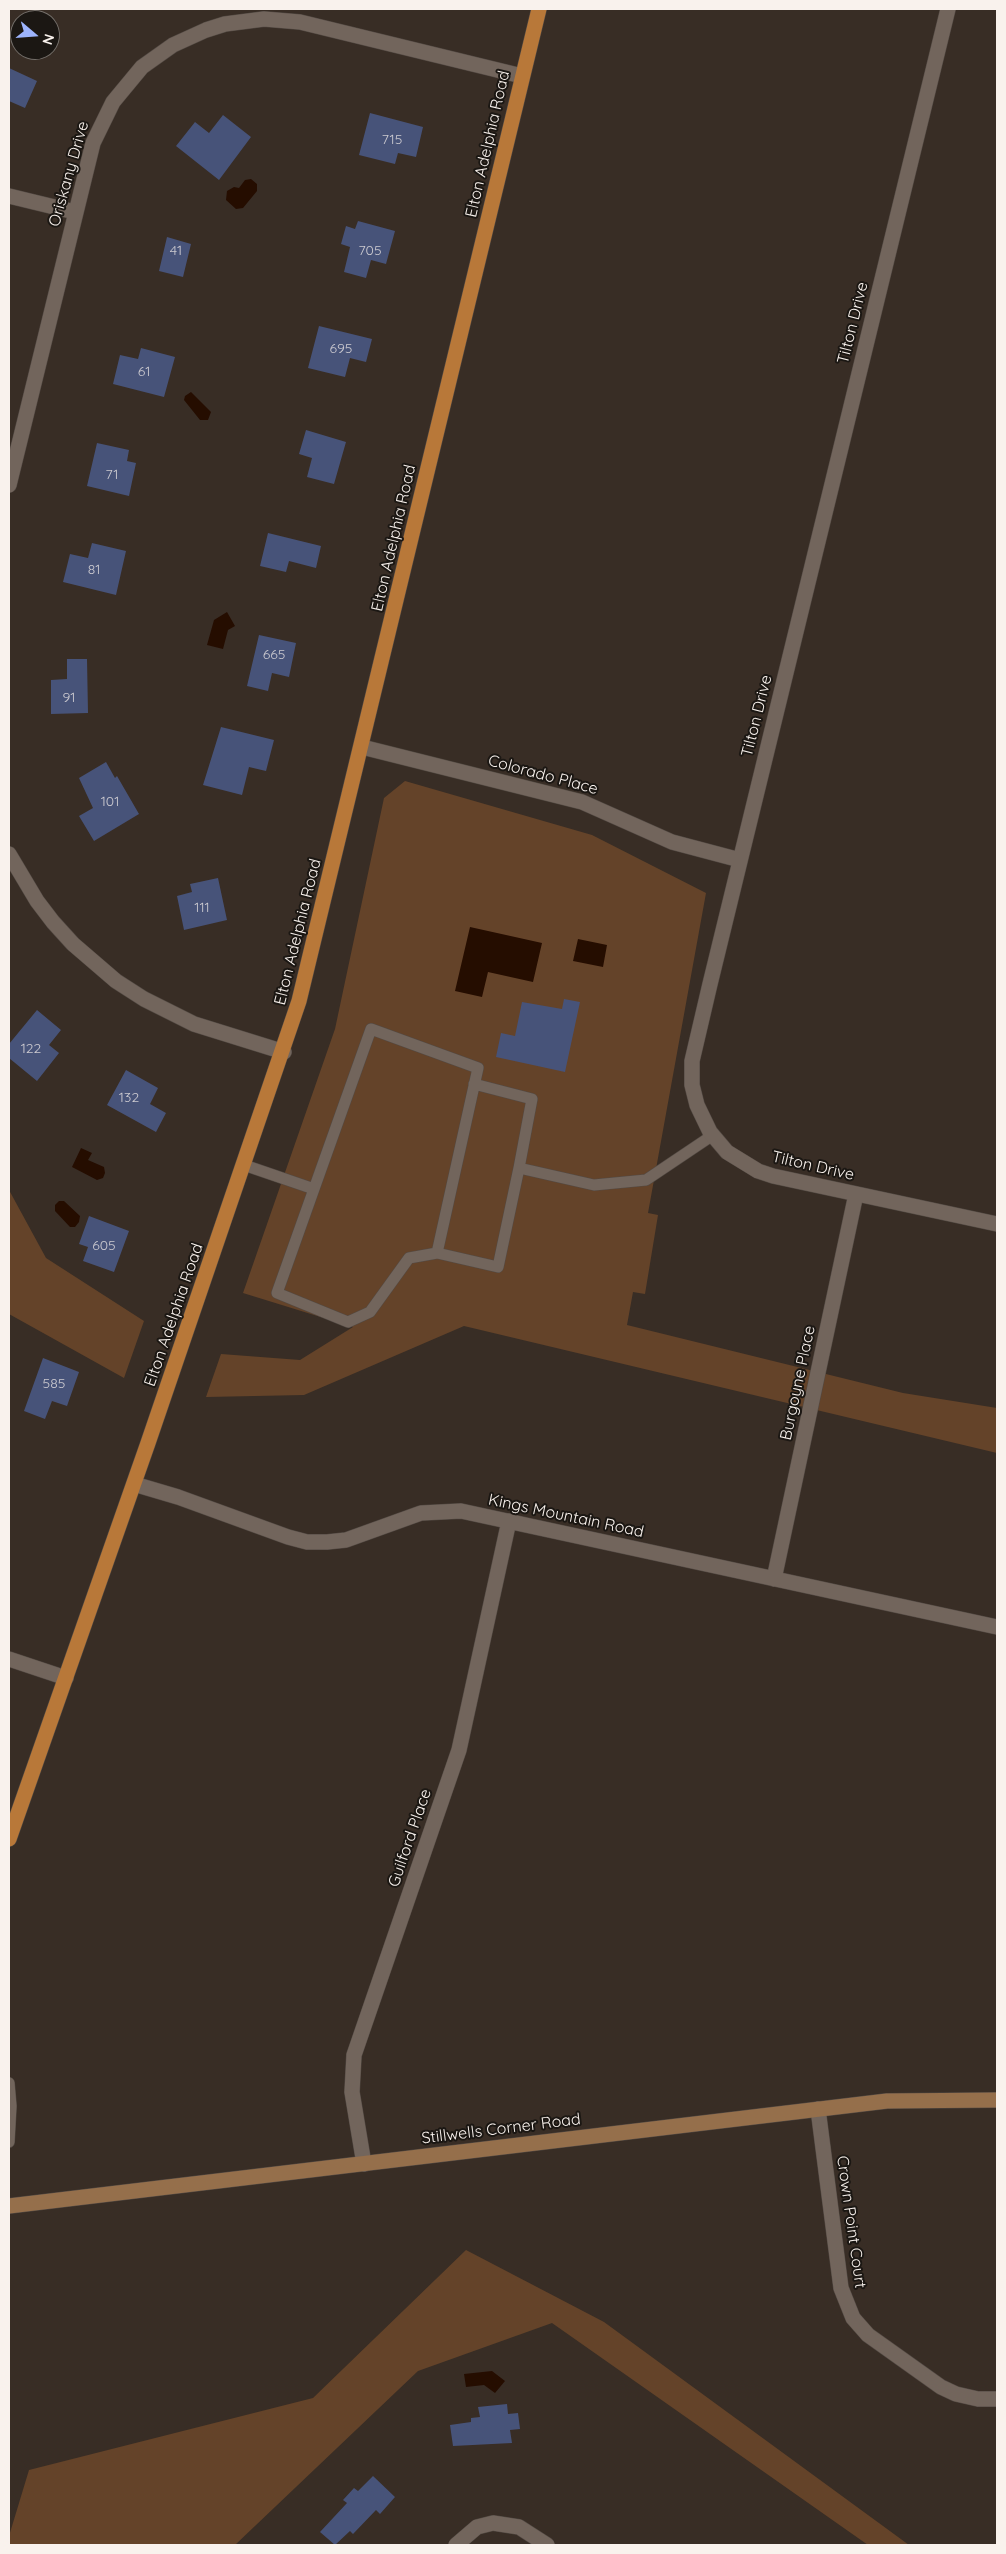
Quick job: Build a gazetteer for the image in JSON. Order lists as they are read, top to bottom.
{
  "streets": {
    "main road": ["Elton Adelphia Road"],
    "street": [
      "Oriskany Drive",
      "Tilton Drive",
      "Colorado Place",
      "Burgoyne Place",
      "Kings Mountain Road",
      "Guilford Place",
      "Stillwells Corner Road",
      "Crown Point Court"
    ]
  },
  "crossings": [
    ["Elton Adelphia Road", "Oriskany Drive"],
    ["Elton Adelphia Road", "Colorado Place"],
    ["Elton Adelphia Road", "Kings Mountain Road"],
    ["Tilton Drive", "Colorado Place"],
    ["Tilton Drive", "Burgoyne Place"],
    ["Burgoyne Place", "Kings Mountain Road"],
    ["Kings Mountain Road", "Guilford Place"],
    ["Guilford Place", "Stillwells Corner Road"],
    ["Stillwells Corner Road", "Crown Point Court"]
  ],
  "house_numbers": [
    "715",
    "41",
    "705",
    "695",
    "61",
    "71",
    "81",
    "665",
    "91",
    "101",
    "111",
    "122",
    "132",
    "605",
    "585"
  ],
  "north": "right"
}
